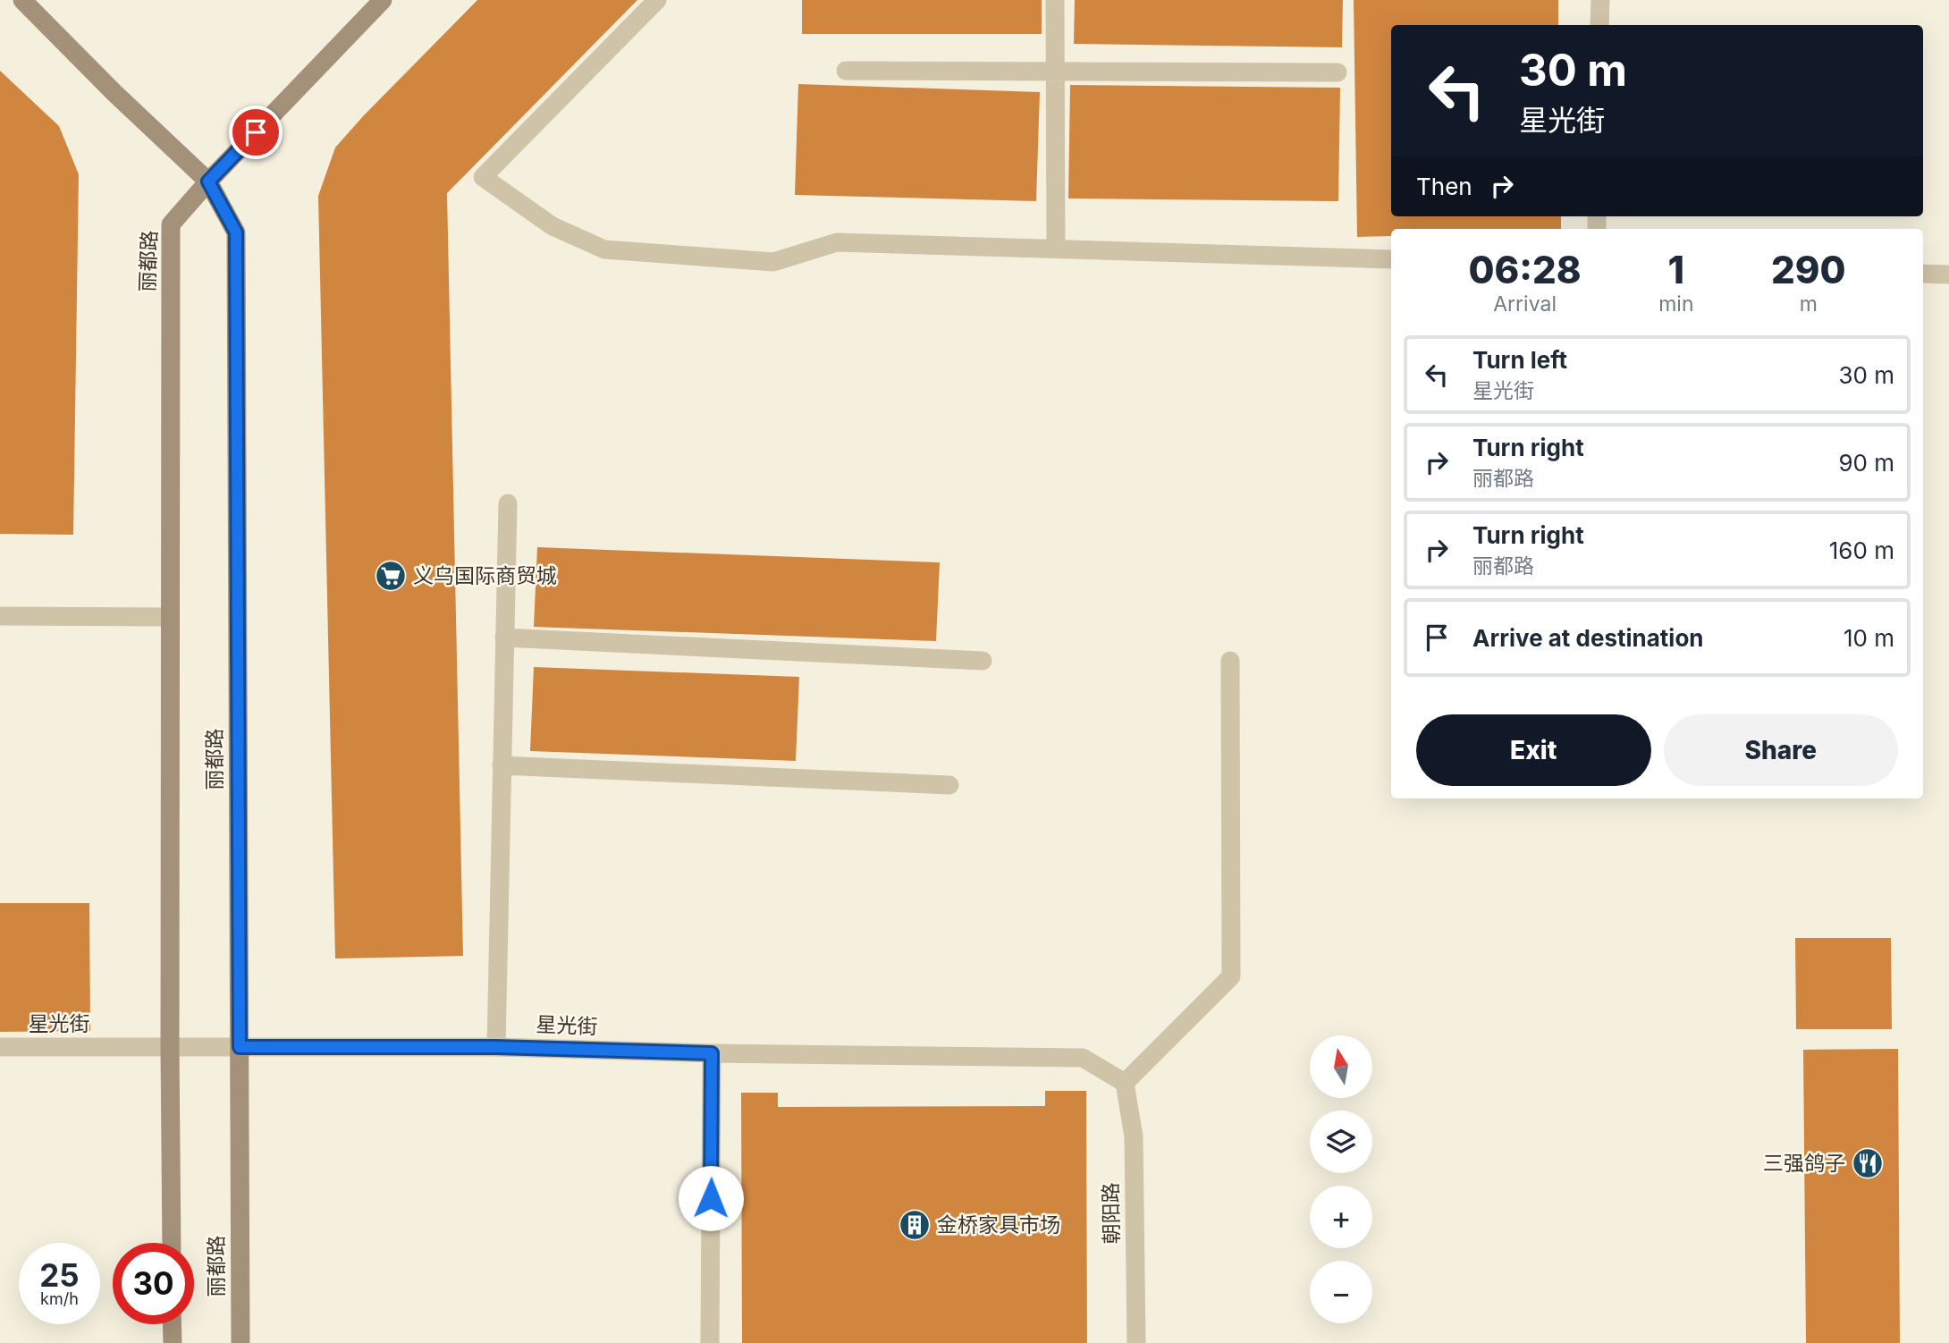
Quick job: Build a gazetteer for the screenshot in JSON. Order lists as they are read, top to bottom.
{
  "streets": {
    "street": ["丽都路", "星光街", "朝阳路"]
  },
  "crossings": [
    ["丽都路", "星光街"],
    ["星光街", "朝阳路"]
  ],
  "places": {
    "supermarket": ["义乌国际商贸城"],
    "restaurant": ["三强鸽子"],
    "building": ["金桥家具市场"]
  },
  "north": "top",
  "page": {
    "turn": ["30 m", "星光街"],
    "then": "Then",
    "eta": [
      "06:28",
      "Arrival",
      "1",
      "min",
      "290",
      "m"
    ],
    "list": [
      {
        "name": "Turn left",
        "note": "星光街",
        "value": "30 m"
      },
      {
        "name": "Turn right",
        "note": "丽都路",
        "value": "90 m"
      },
      {
        "name": "Turn right",
        "note": "丽都路",
        "value": "160 m"
      },
      {
        "name": "Arrive at destination",
        "value": "10 m"
      }
    ],
    "buttons": ["Exit", "Share"],
    "map_buttons": ["+", "−"],
    "speed": "25 km/h",
    "limit": "30"
  }
}
